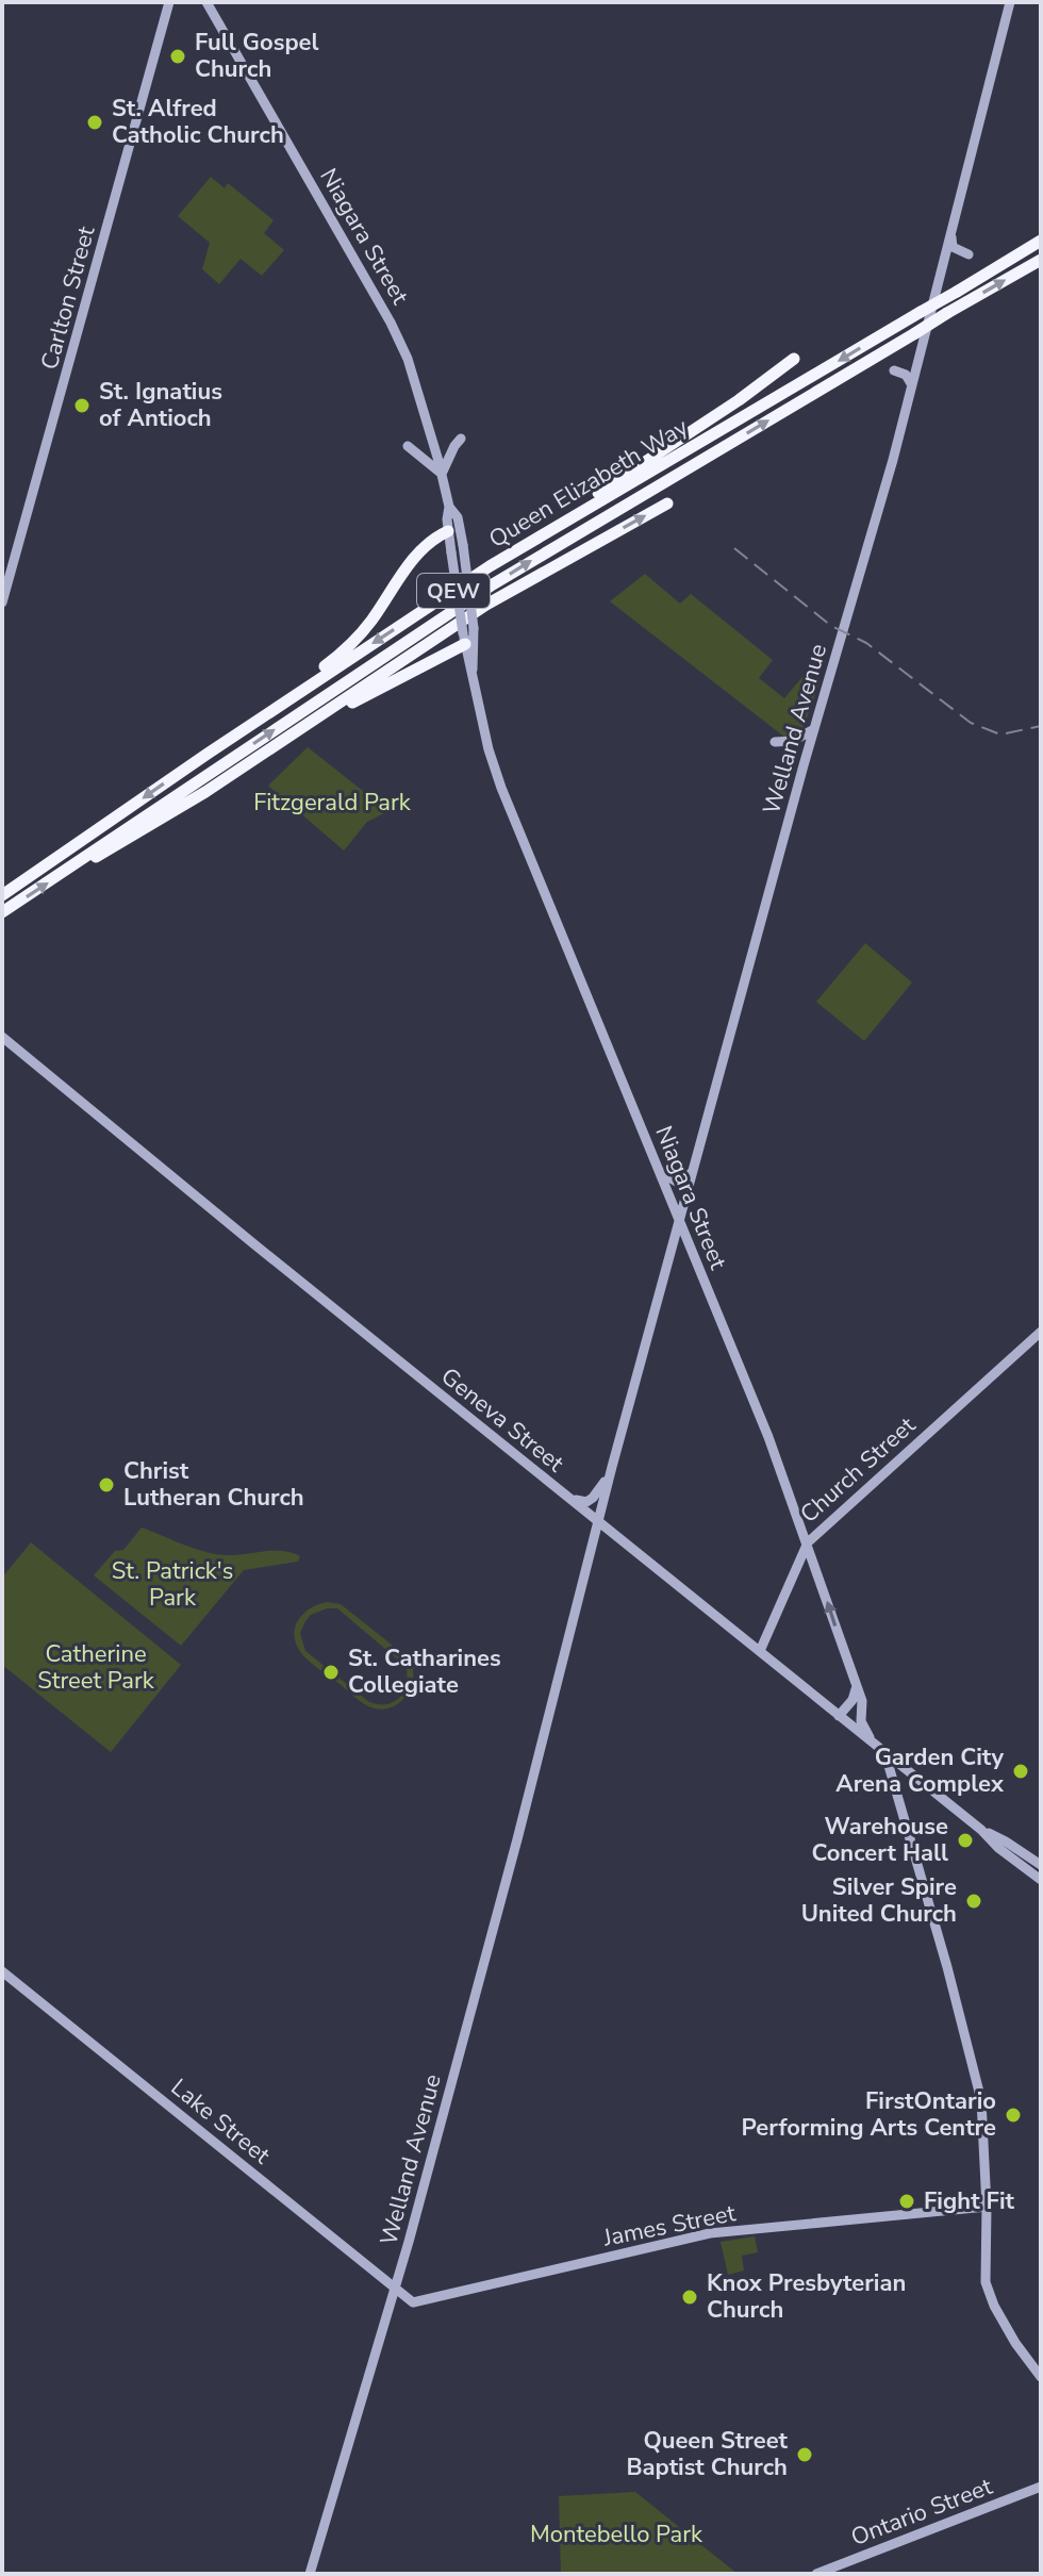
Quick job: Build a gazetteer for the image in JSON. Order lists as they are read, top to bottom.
{
  "streets": {
    "highway": ["Queen Elizabeth Way", "QEW"],
    "main road": [
      "Niagara Street",
      "Carlton Street",
      "Welland Avenue",
      "Geneva Street",
      "Church Street",
      "Lake Street",
      "James Street",
      "Ontario Street"
    ]
  },
  "crossings": [
    ["Niagara Street", "Welland Avenue"],
    ["Niagara Street", "Geneva Street"],
    ["Niagara Street", "Church Street"],
    ["Welland Avenue", "Geneva Street"],
    ["Welland Avenue", "Lake Street"],
    ["Geneva Street", "Church Street"],
    ["Lake Street", "James Street"]
  ],
  "parks": [
    "Fitzgerald Park",
    "St. Patrick's Park",
    "Catherine Street Park",
    "Montebello Park"
  ],
  "places": [
    "Full Gospel Church",
    "St. Alfred Catholic Church",
    "St. Ignatius of Antioch",
    "Christ Lutheran Church",
    "St. Catharines Collegiate",
    "Garden City Arena Complex",
    "Warehouse Concert Hall",
    "Silver Spire United Church",
    "FirstOntario Performing Arts Centre",
    "Fight Fit",
    "Knox Presbyterian Church",
    "Queen Street Baptist Church"
  ]
}
